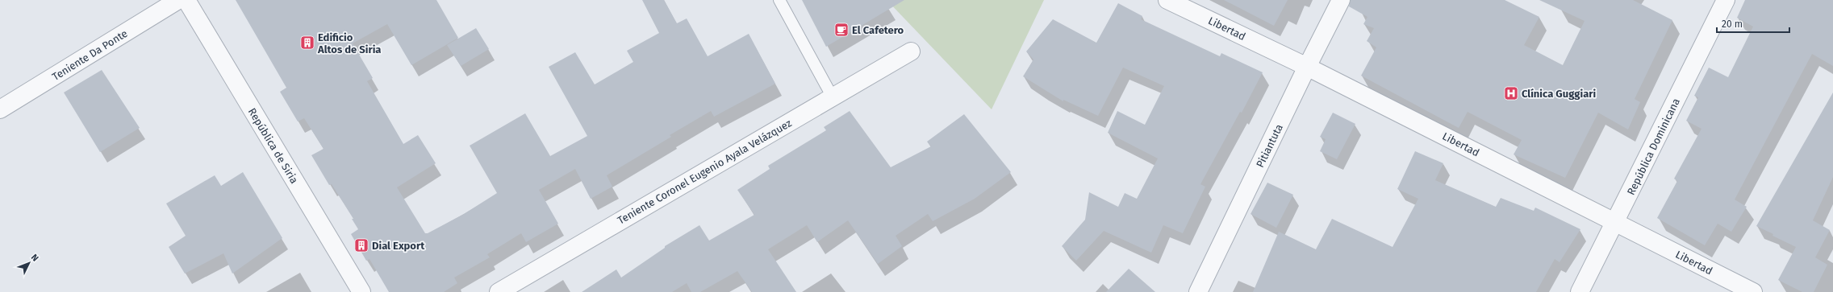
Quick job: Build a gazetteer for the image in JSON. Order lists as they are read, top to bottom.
{
  "streets": {
    "street": [
      "Libertad",
      "Teniente Da Ponte",
      "República de Siria",
      "Pitiantuta",
      "República Dominicana",
      "Teniente Coronel Eugenio Ayala Velázquez"
    ]
  },
  "crossings": [
    ["Libertad", "Pitiantuta"],
    ["Libertad", "República Dominicana"]
  ],
  "places": {
    "cafe": ["El Cafetero"],
    "building": ["Edificio Altos de Siria", "Dial Export"],
    "hospital": ["Clínica Guggiari"]
  },
  "scale_bar": "20 m",
  "north": "top right"
}
